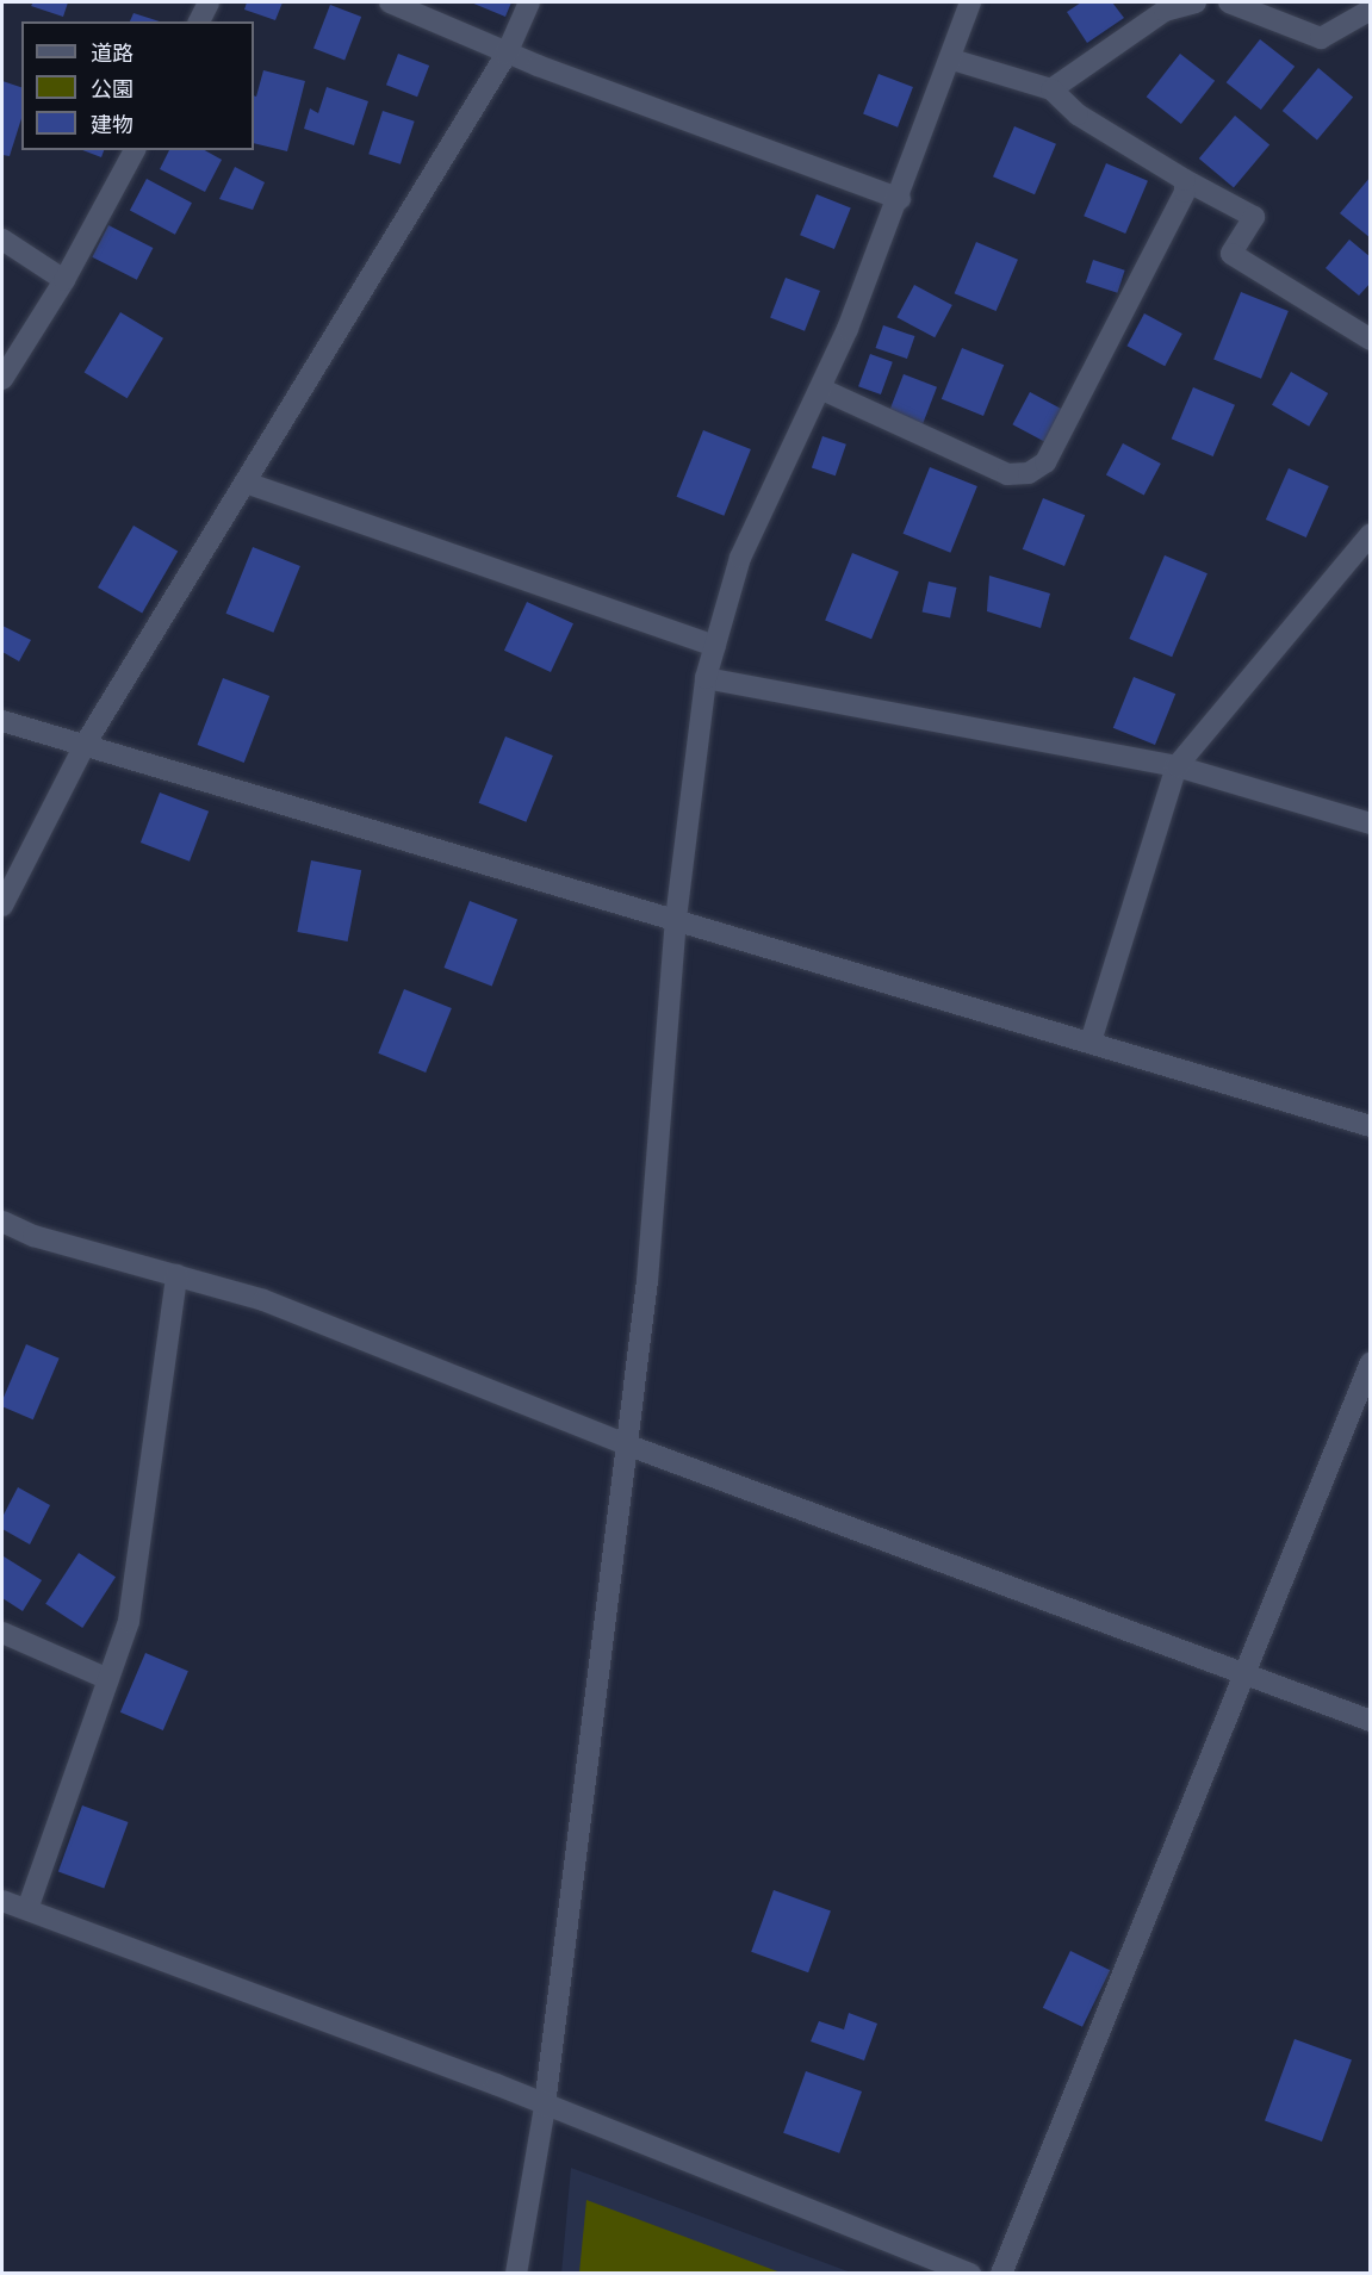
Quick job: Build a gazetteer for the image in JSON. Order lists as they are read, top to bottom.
{
  "legend": ["道路", "公園", "建物"]
}
